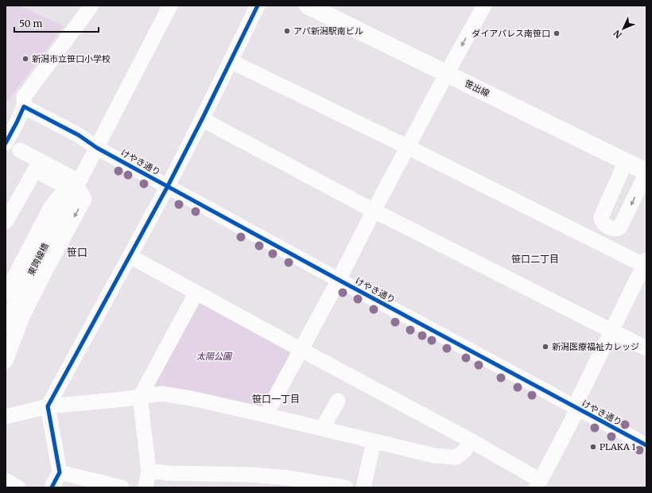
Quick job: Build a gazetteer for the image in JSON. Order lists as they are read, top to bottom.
{
  "streets": {
    "main road": ["笹出線"],
    "street": ["けやき通り", "東跨線橋"]
  },
  "crossings": [
    ["けやき通り", "東跨線橋"]
  ],
  "districts": ["笹口", "笹口二丁目", "笹口一丁目"],
  "parks": ["太陽公園"],
  "places": [
    "アパ新潟駅南ビル",
    "ダイアパレス南笹口",
    "新潟市立笹口小学校",
    "新潟医療福祉カレッジ",
    "PLAKA 1"
  ],
  "scale_bar": "50 m",
  "north": "bottom left"
}
